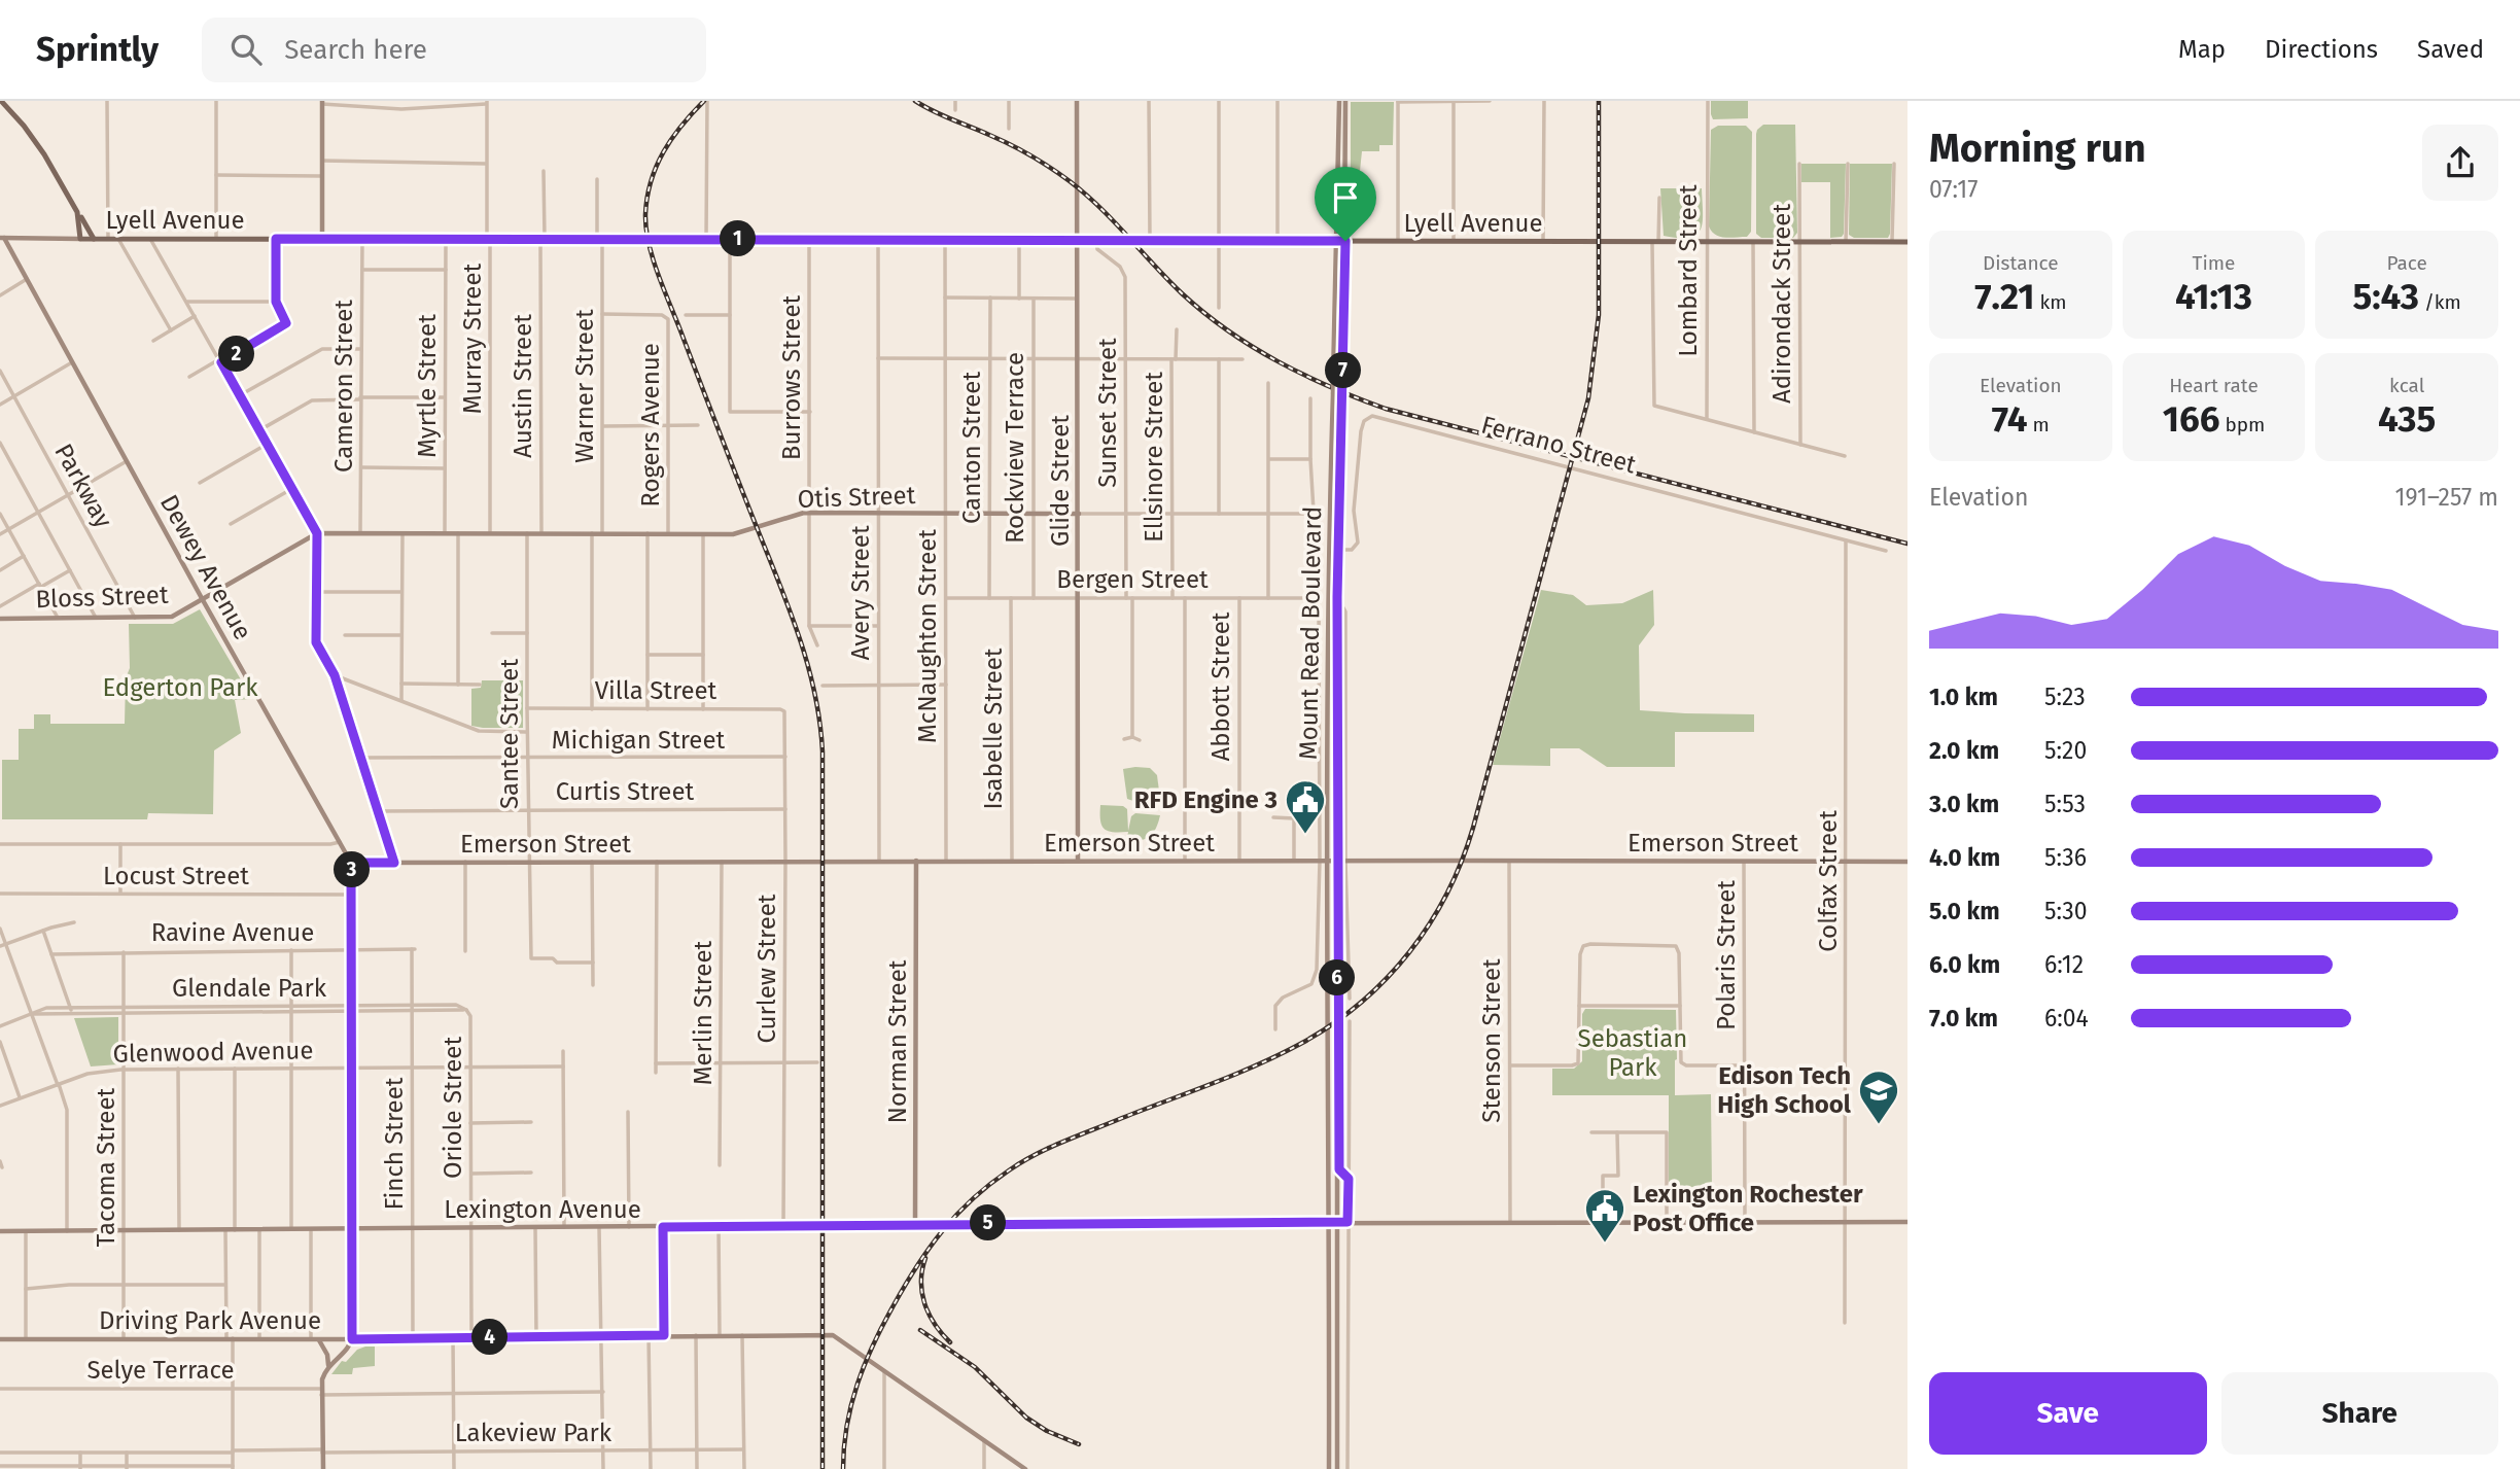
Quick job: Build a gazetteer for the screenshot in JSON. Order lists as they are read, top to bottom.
{
  "streets": {
    "main road": ["Lyell Avenue"],
    "street": [
      "Lombard Street",
      "Adirondack Street",
      "Murray Street",
      "Burrows Street",
      "Cameron Street",
      "Myrtle Street",
      "Austin Street",
      "Warner Street",
      "Sunset Street",
      "Rogers Avenue",
      "Ferrano Street",
      "Canton Street",
      "Rockview Terrace",
      "Ellsinore Street",
      "Glide Street",
      "Parkway",
      "Otis Street",
      "Dewey Avenue",
      "Bergen Street",
      "Avery Street",
      "Bloss Street",
      "Mount Read Boulevard",
      "McNaughton Street",
      "Abbott Street",
      "Villa Street",
      "Isabelle Street",
      "Santee Street",
      "Michigan Street",
      "Curtis Street",
      "Emerson Street",
      "Locust Street",
      "Colfax Street",
      "Ravine Avenue",
      "Polaris Street",
      "Curlew Street",
      "Glendale Park",
      "Merlin Street",
      "Stenson Street",
      "Norman Street",
      "Glenwood Avenue",
      "Oriole Street",
      "Finch Street",
      "Tacoma Street",
      "Lexington Avenue",
      "Driving Park Avenue",
      "Selye Terrace",
      "Lakeview Park"
    ]
  },
  "crossings": [
    ["Lyell Avenue", "Lombard Street"],
    ["Lyell Avenue", "Adirondack Street"],
    ["Lyell Avenue", "Murray Street"],
    ["Lyell Avenue", "Burrows Street"],
    ["Lyell Avenue", "Cameron Street"],
    ["Lyell Avenue", "Myrtle Street"],
    ["Lyell Avenue", "Austin Street"],
    ["Lyell Avenue", "Warner Street"],
    ["Lyell Avenue", "Sunset Street"],
    ["Lyell Avenue", "Glide Street"],
    ["Lyell Avenue", "Dewey Avenue"],
    ["Lyell Avenue", "Avery Street"],
    ["Lyell Avenue", "Mount Read Boulevard"],
    ["Lyell Avenue", "McNaughton Street"],
    ["Murray Street", "Otis Street"],
    ["Burrows Street", "Otis Street"],
    ["Cameron Street", "Otis Street"],
    ["Myrtle Street", "Otis Street"],
    ["Austin Street", "Otis Street"],
    ["Warner Street", "Rogers Avenue"],
    ["Warner Street", "Otis Street"],
    ["Sunset Street", "Otis Street"],
    ["Sunset Street", "Bergen Street"],
    ["Rogers Avenue", "Otis Street"],
    ["Ferrano Street", "Mount Read Boulevard"],
    ["Ferrano Street", "Colfax Street"],
    ["Canton Street", "Otis Street"],
    ["Canton Street", "Bergen Street"],
    ["Rockview Terrace", "Otis Street"],
    ["Rockview Terrace", "Bergen Street"],
    ["Ellsinore Street", "Otis Street"],
    ["Ellsinore Street", "Bergen Street"],
    ["Glide Street", "Otis Street"],
    ["Glide Street", "Bergen Street"],
    ["Glide Street", "Emerson Street"],
    ["Parkway", "Bloss Street"],
    ["Otis Street", "Avery Street"],
    ["Otis Street", "Bloss Street"],
    ["Otis Street", "Mount Read Boulevard"],
    ["Otis Street", "McNaughton Street"],
    ["Otis Street", "Santee Street"],
    ["Dewey Avenue", "Bloss Street"],
    ["Dewey Avenue", "Emerson Street"],
    ["Dewey Avenue", "Locust Street"],
    ["Dewey Avenue", "Ravine Avenue"],
    ["Dewey Avenue", "Glendale Park"],
    ["Dewey Avenue", "Glenwood Avenue"],
    ["Dewey Avenue", "Lexington Avenue"],
    ["Dewey Avenue", "Driving Park Avenue"],
    ["Bergen Street", "Mount Read Boulevard"],
    ["Bergen Street", "McNaughton Street"],
    ["Bergen Street", "Abbott Street"],
    ["Bergen Street", "Isabelle Street"],
    ["Avery Street", "Emerson Street"],
    ["Mount Read Boulevard", "Emerson Street"],
    ["Mount Read Boulevard", "Lexington Avenue"],
    ["McNaughton Street", "Emerson Street"],
    ["Abbott Street", "Emerson Street"],
    ["Villa Street", "Santee Street"],
    ["Villa Street", "Curlew Street"],
    ["Isabelle Street", "Emerson Street"],
    ["Santee Street", "Michigan Street"],
    ["Santee Street", "Curtis Street"],
    ["Santee Street", "Emerson Street"],
    ["Michigan Street", "Curlew Street"],
    ["Curtis Street", "Curlew Street"],
    ["Emerson Street", "Colfax Street"],
    ["Emerson Street", "Polaris Street"],
    ["Emerson Street", "Curlew Street"],
    ["Emerson Street", "Merlin Street"],
    ["Emerson Street", "Stenson Street"],
    ["Emerson Street", "Norman Street"],
    ["Colfax Street", "Lexington Avenue"],
    ["Ravine Avenue", "Finch Street"],
    ["Ravine Avenue", "Tacoma Street"],
    ["Polaris Street", "Lexington Avenue"],
    ["Curlew Street", "Lexington Avenue"],
    ["Glendale Park", "Oriole Street"],
    ["Glendale Park", "Finch Street"],
    ["Glendale Park", "Tacoma Street"],
    ["Stenson Street", "Lexington Avenue"],
    ["Norman Street", "Lexington Avenue"],
    ["Glenwood Avenue", "Oriole Street"],
    ["Glenwood Avenue", "Finch Street"],
    ["Glenwood Avenue", "Tacoma Street"],
    ["Oriole Street", "Lexington Avenue"],
    ["Oriole Street", "Driving Park Avenue"],
    ["Finch Street", "Lexington Avenue"],
    ["Finch Street", "Driving Park Avenue"],
    ["Tacoma Street", "Lexington Avenue"],
    ["Tacoma Street", "Driving Park Avenue"]
  ],
  "parks": ["Edgerton Park", "Sebastian Park"],
  "places": {
    "public building": ["RFD Engine 3", "Lexington Rochester Post Office"],
    "school or university": ["Edison Tech High School"]
  },
  "page": {
    "header": "Sprintly",
    "search": "Search here",
    "nav": ["Map", "Directions", "Saved"],
    "heading": ["Morning run", "07:17"],
    "pins": [
      "1",
      "2",
      "7",
      "3",
      "6",
      "5",
      "4"
    ],
    "stats": [
      ["Distance", "7.21 km"],
      ["Time", "41:13"],
      ["Pace", "5:43 /km"],
      ["Elevation", "74 m"],
      ["Heart rate", "166 bpm"],
      ["kcal", "435"]
    ],
    "chart": ["Elevation", "191–257 m"],
    "list": [
      {
        "name": "1.0 km",
        "note": "5:23"
      },
      {
        "name": "2.0 km",
        "note": "5:20"
      },
      {
        "name": "3.0 km",
        "note": "5:53"
      },
      {
        "name": "4.0 km",
        "note": "5:36"
      },
      {
        "name": "5.0 km",
        "note": "5:30"
      },
      {
        "name": "6.0 km",
        "note": "6:12"
      },
      {
        "name": "7.0 km",
        "note": "6:04"
      }
    ],
    "buttons": ["Save", "Share"]
  }
}
